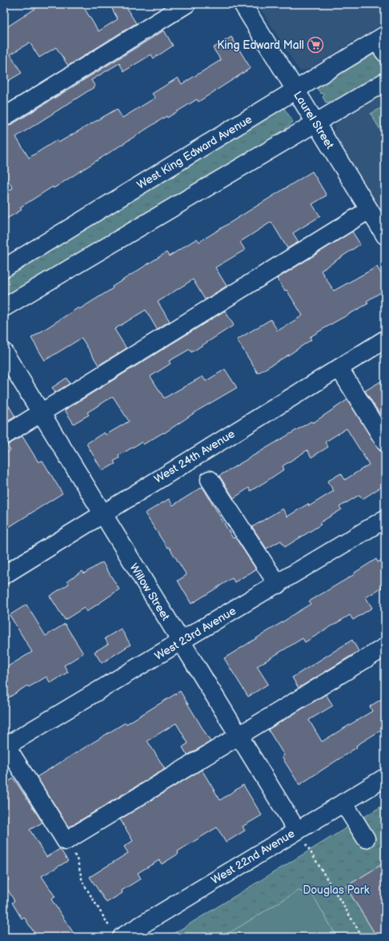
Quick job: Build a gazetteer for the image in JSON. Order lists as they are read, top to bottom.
{
  "streets": {
    "street": [
      "Laurel Street",
      "West King Edward Avenue",
      "West 24th Avenue",
      "Willow Street",
      "West 23rd Avenue",
      "West 22nd Avenue"
    ]
  },
  "crossings": [
    ["Laurel Street", "West King Edward Avenue"],
    ["West 24th Avenue", "Willow Street"],
    ["Willow Street", "West 23rd Avenue"],
    ["Willow Street", "West 22nd Avenue"]
  ],
  "parks": ["Douglas Park"],
  "places": {
    "supermarket": ["King Edward Mall"]
  }
}
